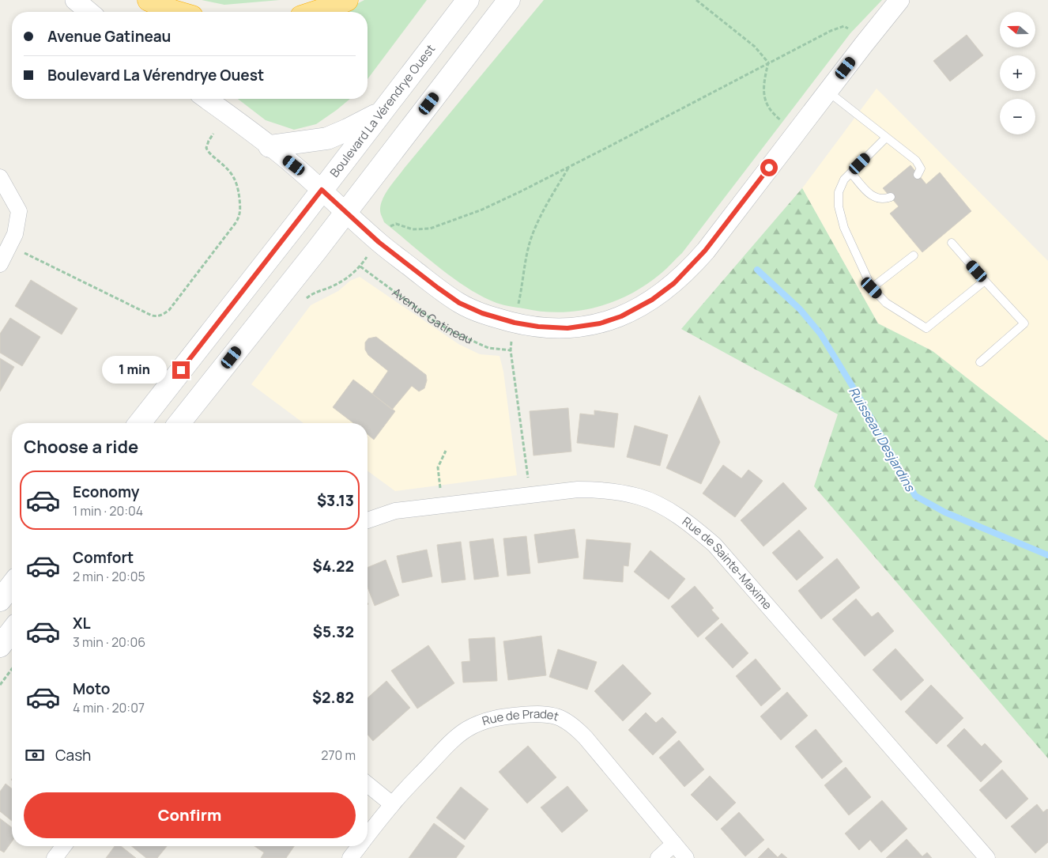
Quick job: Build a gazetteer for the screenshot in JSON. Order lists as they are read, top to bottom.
{
  "streets": {
    "main road": ["Boulevard La Vérendrye Ouest"],
    "street": ["Rue de Sainte-Maxime", "Rue de Pradet"],
    "path": ["Avenue Gatineau"]
  },
  "water": ["Ruisseau Desjardins"],
  "north": "left",
  "page": {
    "map_buttons": ["+", "−"],
    "banner": ["Avenue Gatineau", "Boulevard La Vérendrye Ouest"],
    "bubble": "1 min",
    "heading": "Choose a ride",
    "list": [
      {
        "name": "Economy",
        "note": "1 min · 20:04",
        "value": "$3.13"
      },
      {
        "name": "Comfort",
        "note": "2 min · 20:05",
        "value": "$4.22"
      },
      {
        "name": "XL",
        "note": "3 min · 20:06",
        "value": "$5.32"
      },
      {
        "name": "Moto",
        "note": "4 min · 20:07",
        "value": "$2.82"
      }
    ],
    "pay": ["Cash", "270 m"],
    "buttons": "Confirm"
  }
}
